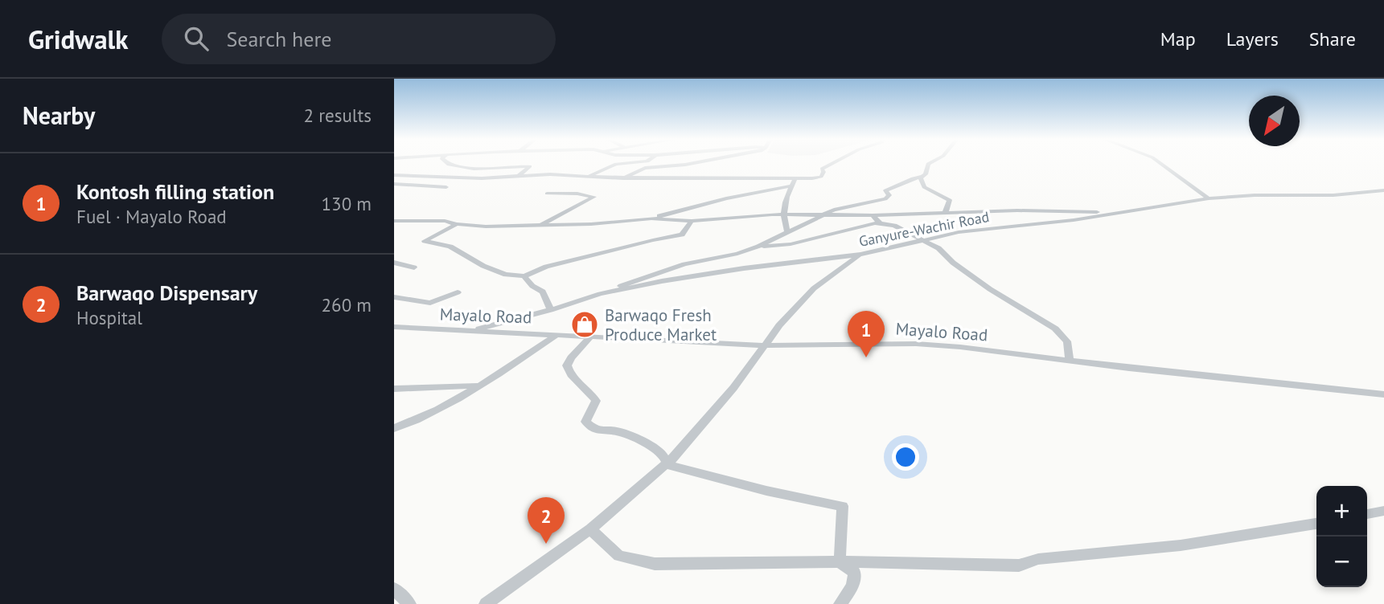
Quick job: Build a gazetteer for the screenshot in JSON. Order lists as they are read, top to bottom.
{
  "streets": {
    "street": ["Ganyure-Wachir Road", "Mayalo Road"]
  },
  "crossings": [
    ["Ganyure-Wachir Road", "Mayalo Road"]
  ],
  "places": {
    "shop": ["Barwaqo Fresh Produce Market"]
  },
  "north": "bottom left",
  "page": {
    "header": "Gridwalk",
    "search": "Search here",
    "nav": ["Map", "Layers", "Share"],
    "heading": ["Nearby", "2 results"],
    "list": [
      {
        "mark": "1",
        "name": "Kontosh filling station",
        "note": "Fuel · Mayalo Road",
        "value": "130 m"
      },
      {
        "mark": "2",
        "name": "Barwaqo Dispensary",
        "note": "Hospital",
        "value": "260 m"
      }
    ],
    "pins": ["1", "2"],
    "map_buttons": ["+", "−"]
  }
}
